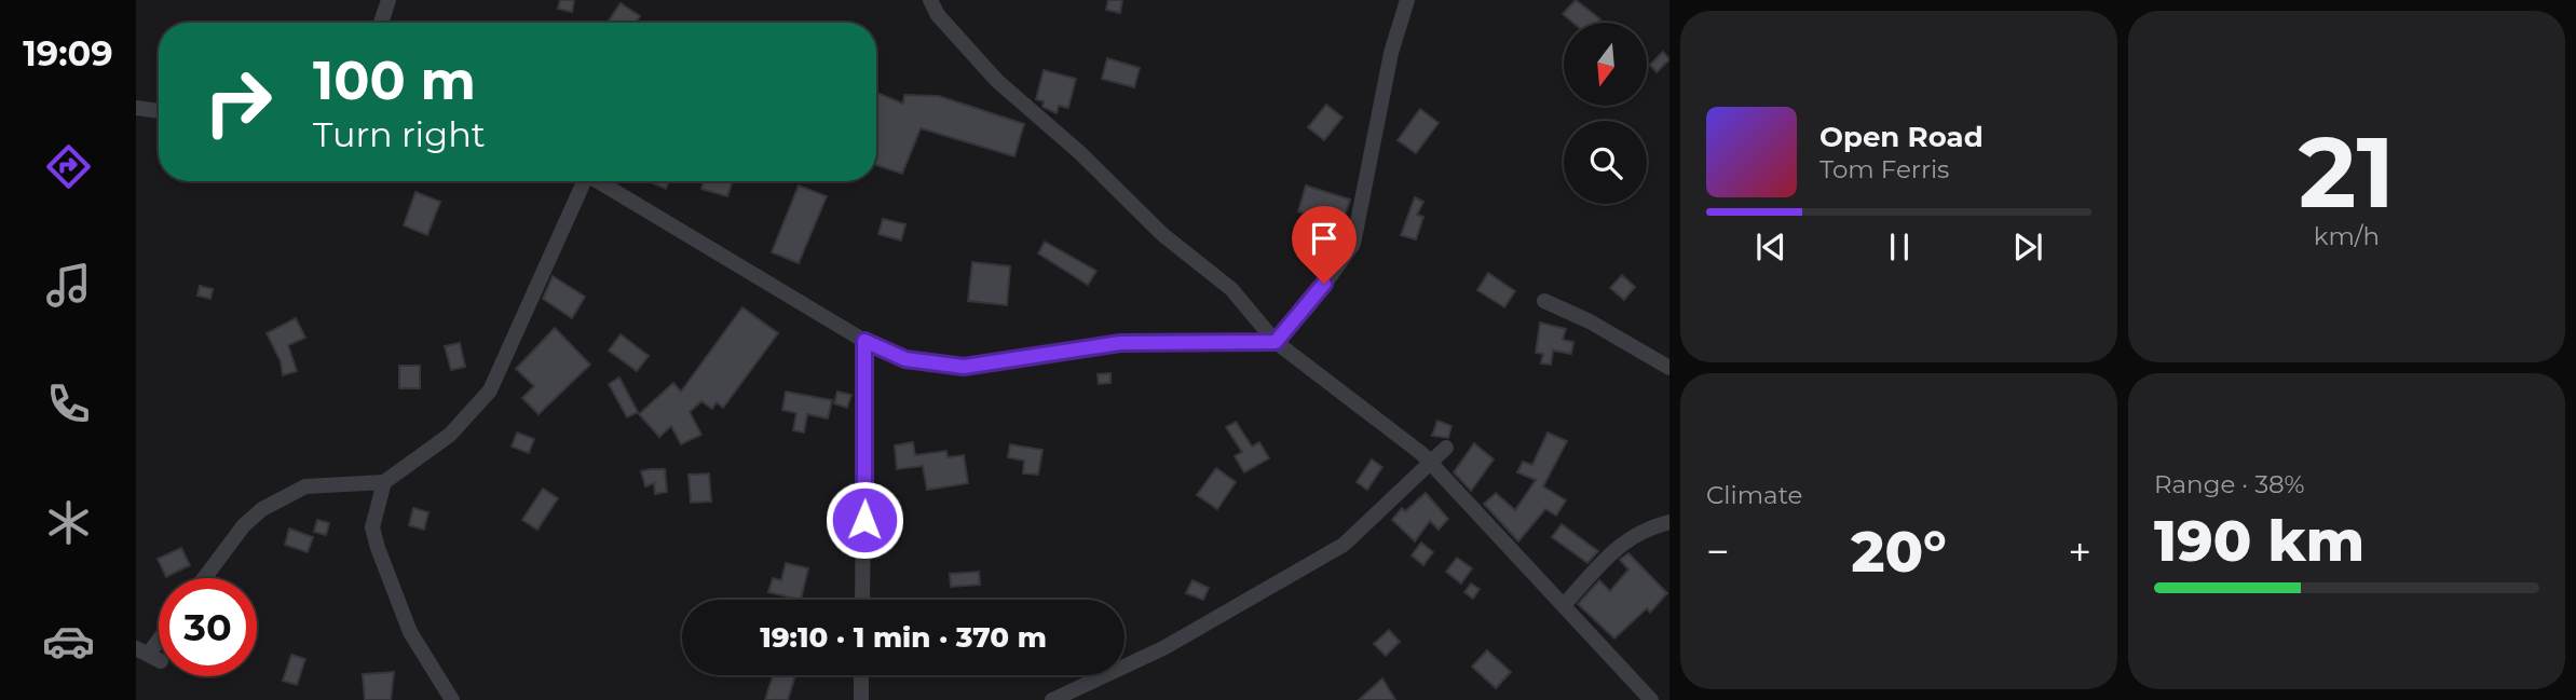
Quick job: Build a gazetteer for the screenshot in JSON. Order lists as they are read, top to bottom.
{
  "north": "bottom",
  "page": {
    "tabs": "19:09",
    "tile": [
      ["21", "km/h"],
      "Climate",
      ["Range · 38%", "190 km"]
    ],
    "turn": ["100 m", "Turn right"],
    "song": ["Open Road", "Tom Ferris"],
    "heat": ["−", "20°", "+"],
    "limit": "30",
    "trip": "19:10 · 1 min · 370 m"
  }
}
